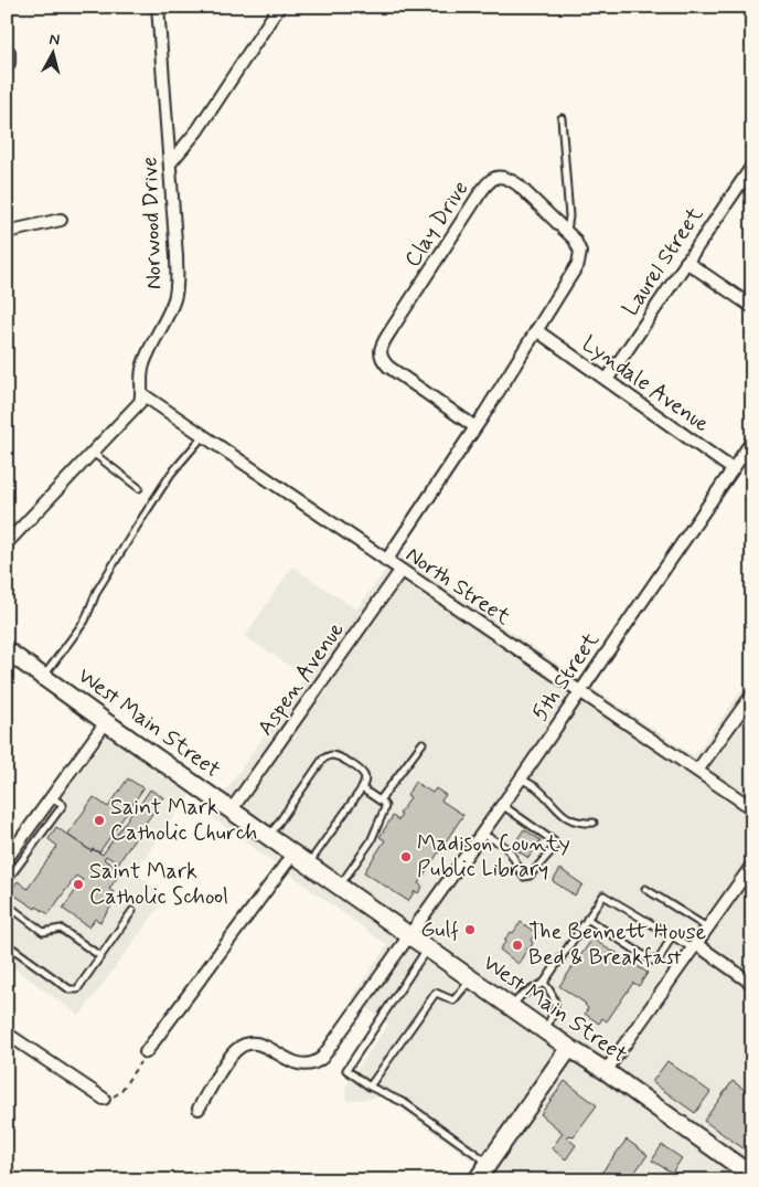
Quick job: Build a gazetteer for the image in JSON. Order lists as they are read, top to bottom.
{
  "streets": {
    "main road": ["West Main Street"],
    "street": [
      "Norwood Drive",
      "Clay Drive",
      "Laurel Street",
      "Lyndale Avenue",
      "North Street",
      "5th Street",
      "Aspen Avenue"
    ]
  },
  "crossings": [
    ["Norwood Drive", "North Street"],
    ["Clay Drive", "Lyndale Avenue"],
    ["Clay Drive", "North Street"],
    ["Laurel Street", "Lyndale Avenue"],
    ["Lyndale Avenue", "5th Street"],
    ["North Street", "5th Street"],
    ["North Street", "Aspen Avenue"],
    ["5th Street", "West Main Street"],
    ["Aspen Avenue", "West Main Street"]
  ],
  "places": [
    "Saint Mark Catholic Church",
    "Madison County Public Library",
    "Saint Mark Catholic School",
    "Gulf",
    "The Bennett House Bed & Breakfast"
  ],
  "north": "top"
}
